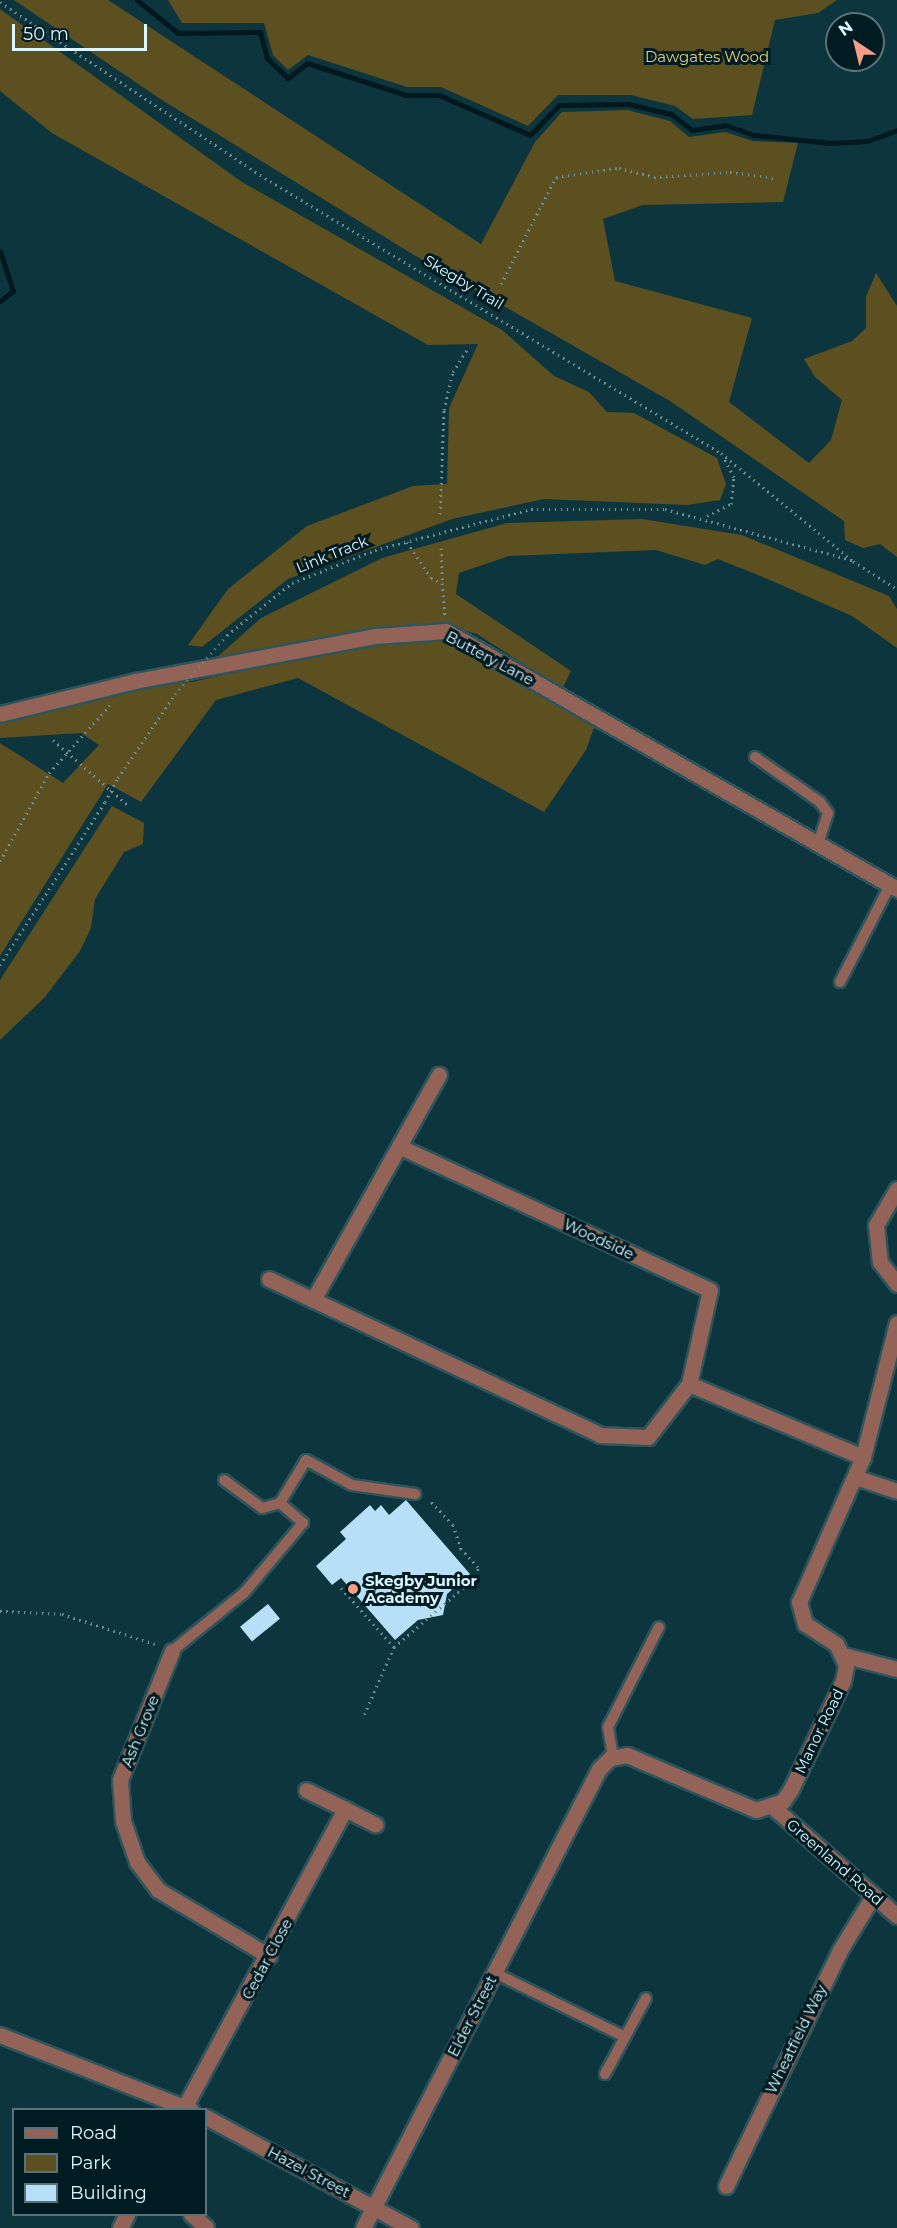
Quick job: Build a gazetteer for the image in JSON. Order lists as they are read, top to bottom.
{
  "streets": {
    "street": [
      "Buttery Lane",
      "Woodside",
      "Ash Grove",
      "Manor Road",
      "Greenland Road",
      "Cedar Close",
      "Elder Street",
      "Wheatfield Way",
      "Hazel Street"
    ],
    "path": ["Skegby Trail", "Link Track"]
  },
  "crossings": [
    ["Skegby Trail", "Link Track"],
    ["Ash Grove", "Cedar Close"],
    ["Manor Road", "Greenland Road"],
    ["Greenland Road", "Wheatfield Way"],
    ["Elder Street", "Hazel Street"]
  ],
  "parks": ["Dawgates Wood"],
  "places": ["Skegby Junior Academy"],
  "legend": ["Road", "Park", "Building"],
  "scale_bar": "50 m",
  "north": "top left"
}
